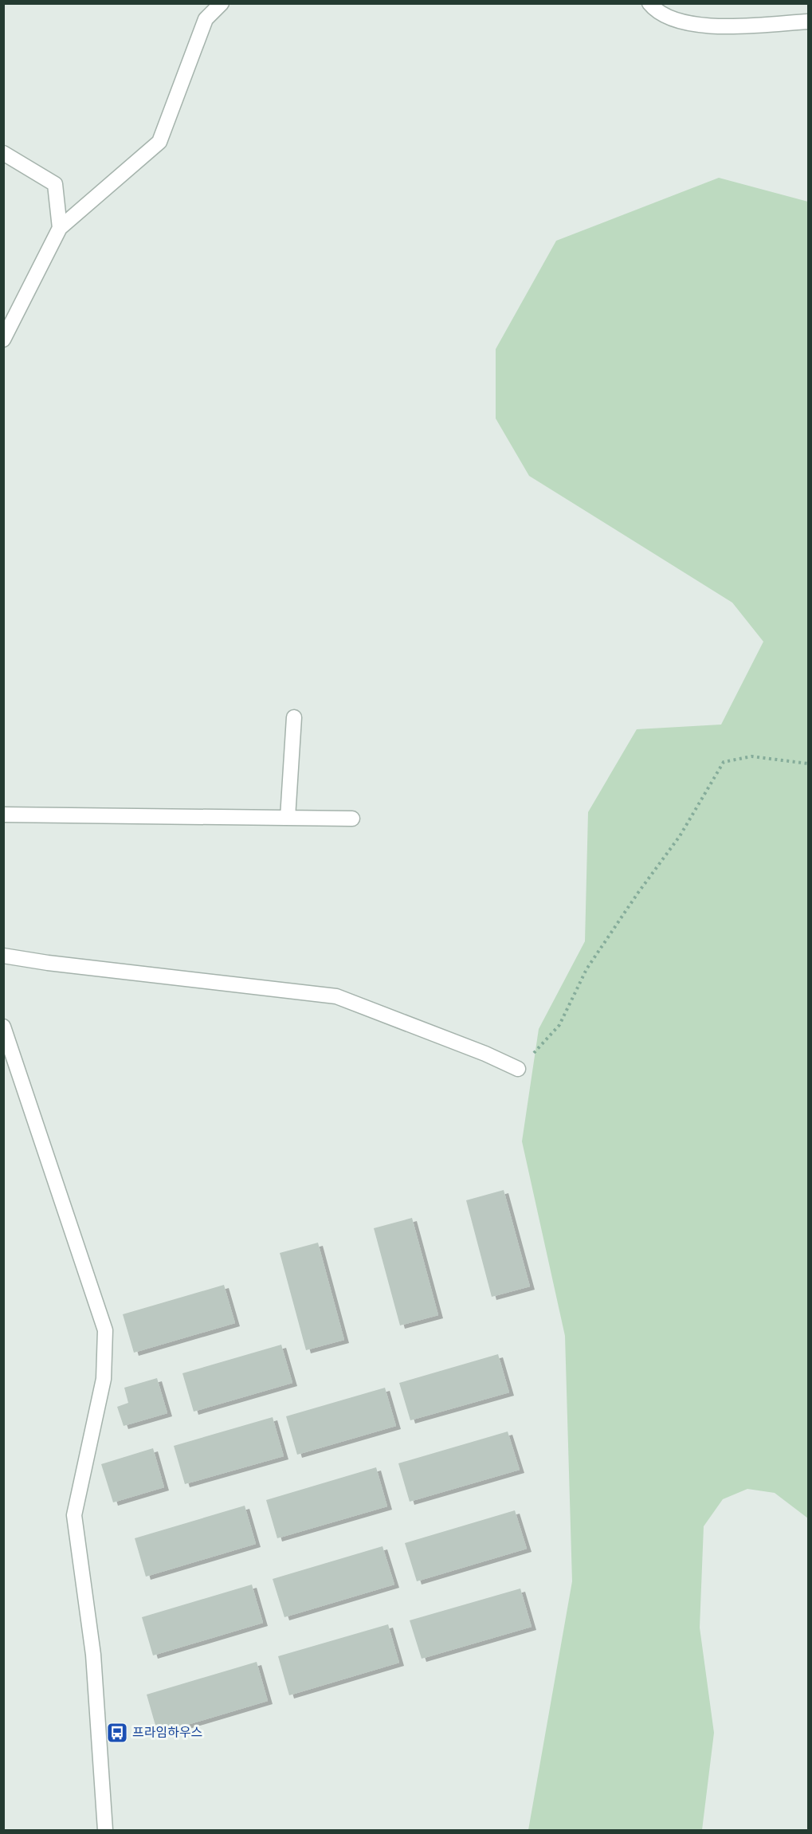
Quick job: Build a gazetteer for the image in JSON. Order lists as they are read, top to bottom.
{
  "places": {
    "bus stop": ["프라임하우스"]
  }
}
